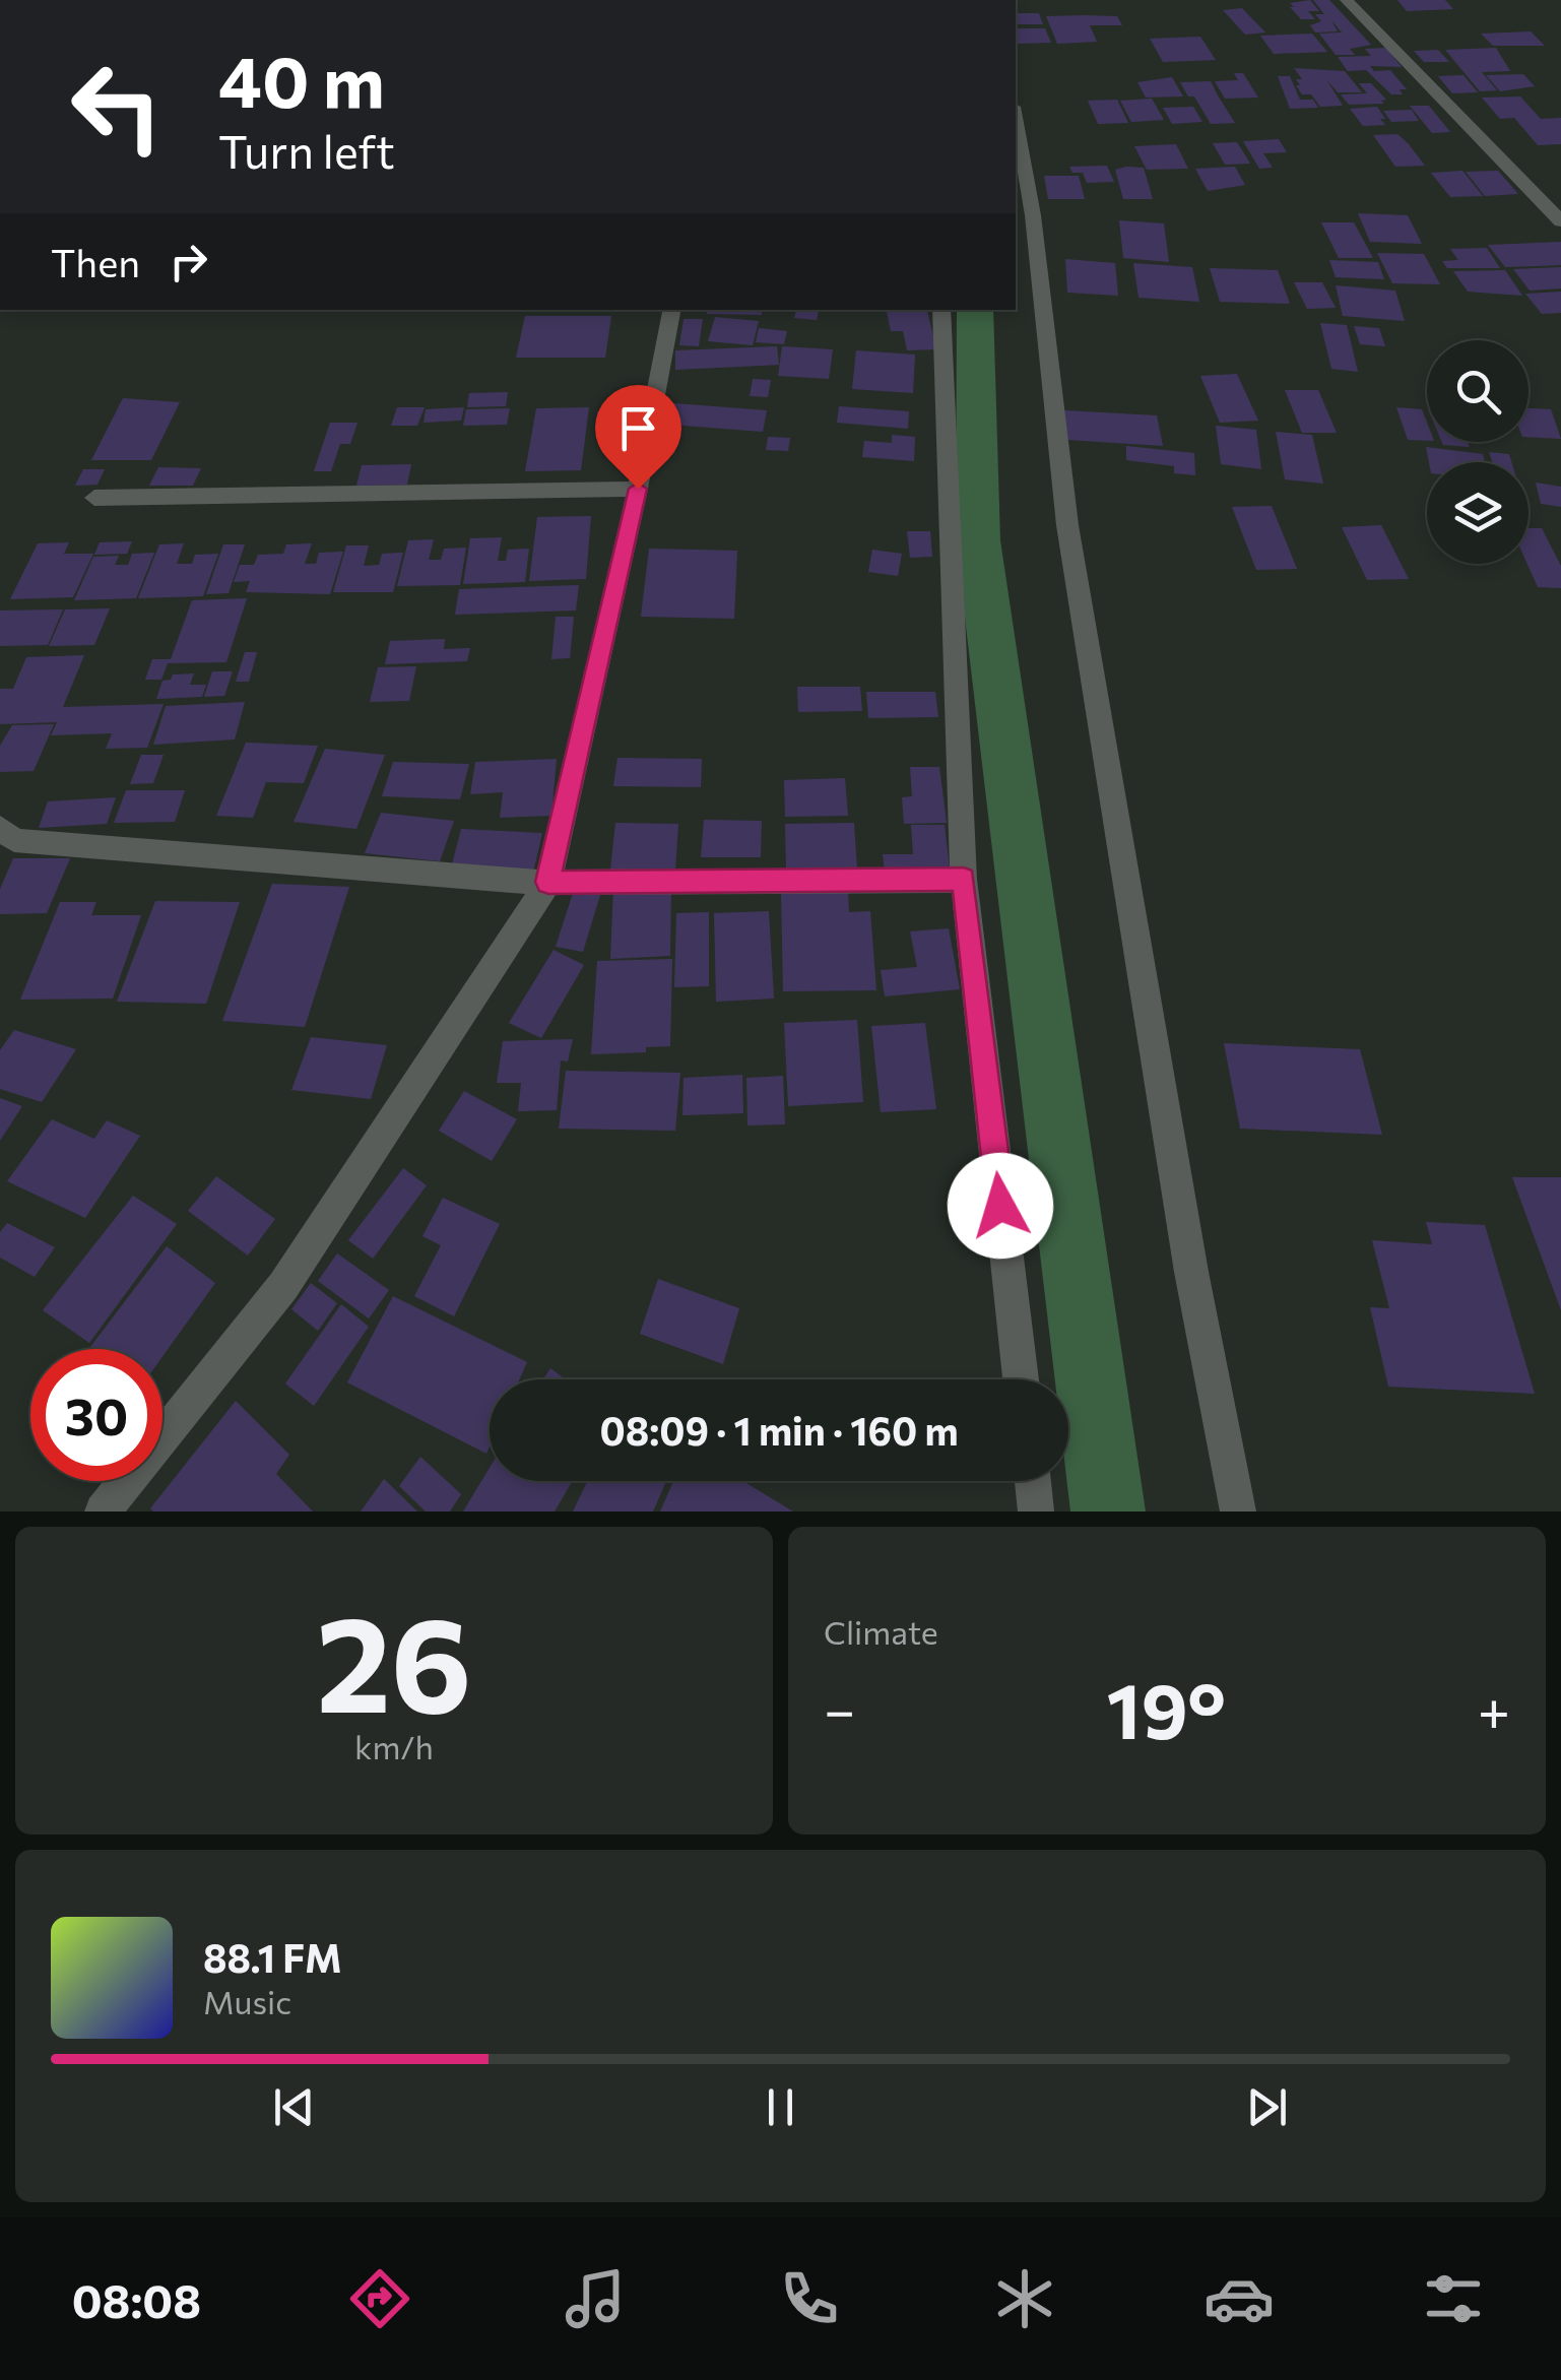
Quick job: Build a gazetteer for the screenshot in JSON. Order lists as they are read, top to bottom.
{
  "page": {
    "turn": ["40 m", "Turn left"],
    "then": "Then",
    "limit": "30",
    "trip": "08:09 · 1 min · 160 m",
    "tile": [
      ["26", "km/h"],
      "Climate"
    ],
    "heat": ["−", "19°", "+"],
    "song": ["88.1 FM", "Music"],
    "tabs": "08:08"
  }
}
